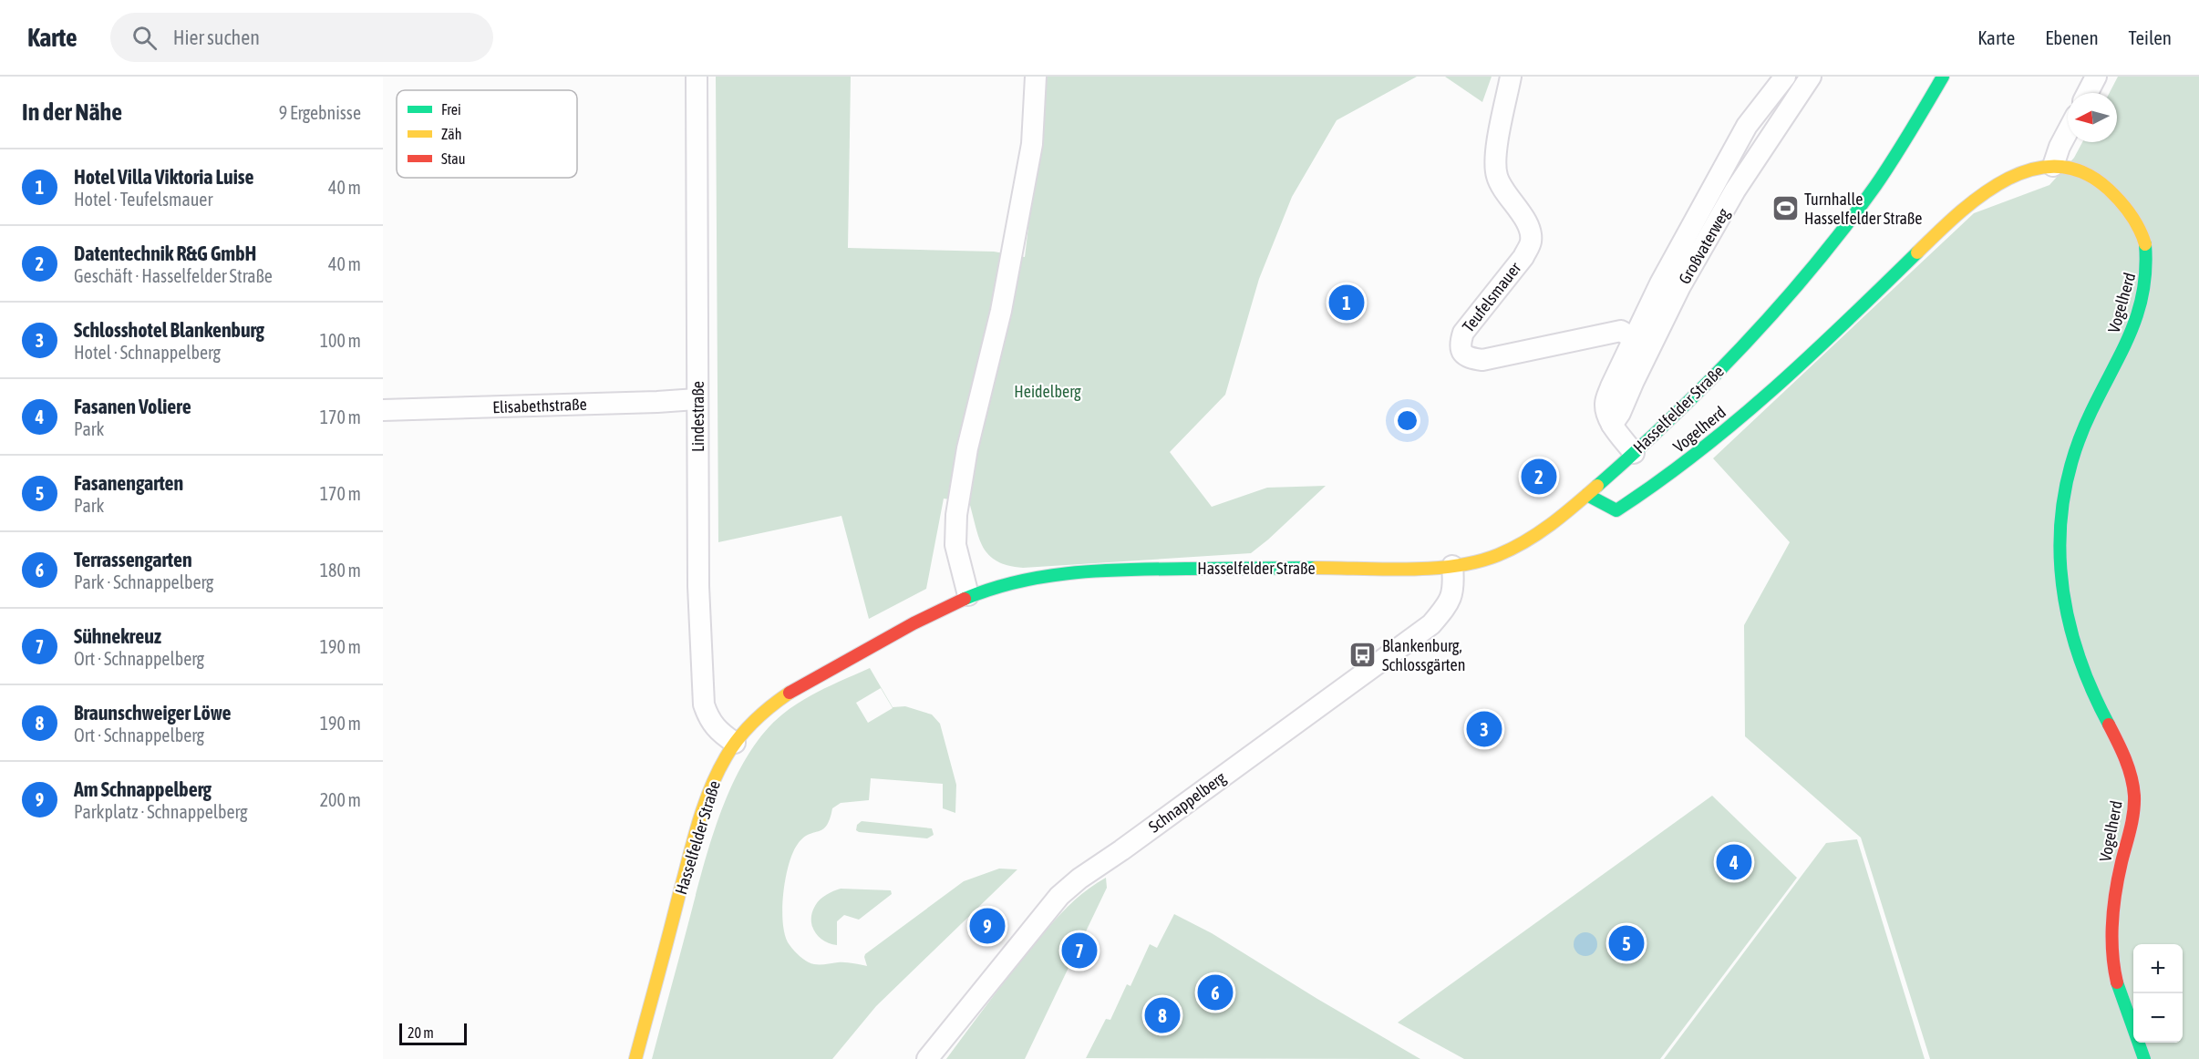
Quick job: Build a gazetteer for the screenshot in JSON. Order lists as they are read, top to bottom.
{
  "streets": {
    "main road": ["Vogelherd", "Hasselfelder Straße"],
    "street": [
      "Großvaterweg",
      "Teufelsmauer",
      "Elisabethstraße",
      "Lindestraße",
      "Schnappelberg"
    ]
  },
  "crossings": [
    ["Vogelherd", "Hasselfelder Straße"],
    ["Elisabethstraße", "Lindestraße"],
    ["Hasselfelder Straße", "Lindestraße"],
    ["Hasselfelder Straße", "Schnappelberg"]
  ],
  "parks": ["Heidelberg"],
  "places": {
    "sports": ["Turnhalle Hasselfelder Straße"],
    "bus stop": ["Blankenburg, Schlossgärten"]
  },
  "legend": ["Frei", "Zäh", "Stau"],
  "scale_bar": "20 m",
  "north": "left",
  "page": {
    "header": "Karte",
    "search": "Hier suchen",
    "nav": ["Karte", "Ebenen", "Teilen"],
    "heading": ["In der Nähe", "9 Ergebnisse"],
    "list": [
      {
        "mark": "1",
        "name": "Hotel Villa Viktoria Luise",
        "note": "Hotel · Teufelsmauer",
        "value": "40 m"
      },
      {
        "mark": "2",
        "name": "Datentechnik R&G GmbH",
        "note": "Geschäft · Hasselfelder Straße",
        "value": "40 m"
      },
      {
        "mark": "3",
        "name": "Schlosshotel Blankenburg",
        "note": "Hotel · Schnappelberg",
        "value": "100 m"
      },
      {
        "mark": "4",
        "name": "Fasanen Voliere",
        "note": "Park",
        "value": "170 m"
      },
      {
        "mark": "5",
        "name": "Fasanengarten",
        "note": "Park",
        "value": "170 m"
      },
      {
        "mark": "6",
        "name": "Terrassengarten",
        "note": "Park · Schnappelberg",
        "value": "180 m"
      },
      {
        "mark": "7",
        "name": "Sühnekreuz",
        "note": "Ort · Schnappelberg",
        "value": "190 m"
      },
      {
        "mark": "8",
        "name": "Braunschweiger Löwe",
        "note": "Ort · Schnappelberg",
        "value": "190 m"
      },
      {
        "mark": "9",
        "name": "Am Schnappelberg",
        "note": "Parkplatz · Schnappelberg",
        "value": "200 m"
      }
    ],
    "pins": [
      "1",
      "2",
      "3",
      "4",
      "9",
      "5",
      "7",
      "6",
      "8"
    ],
    "map_buttons": ["+", "−"],
    "scale": "20 m"
  }
}
